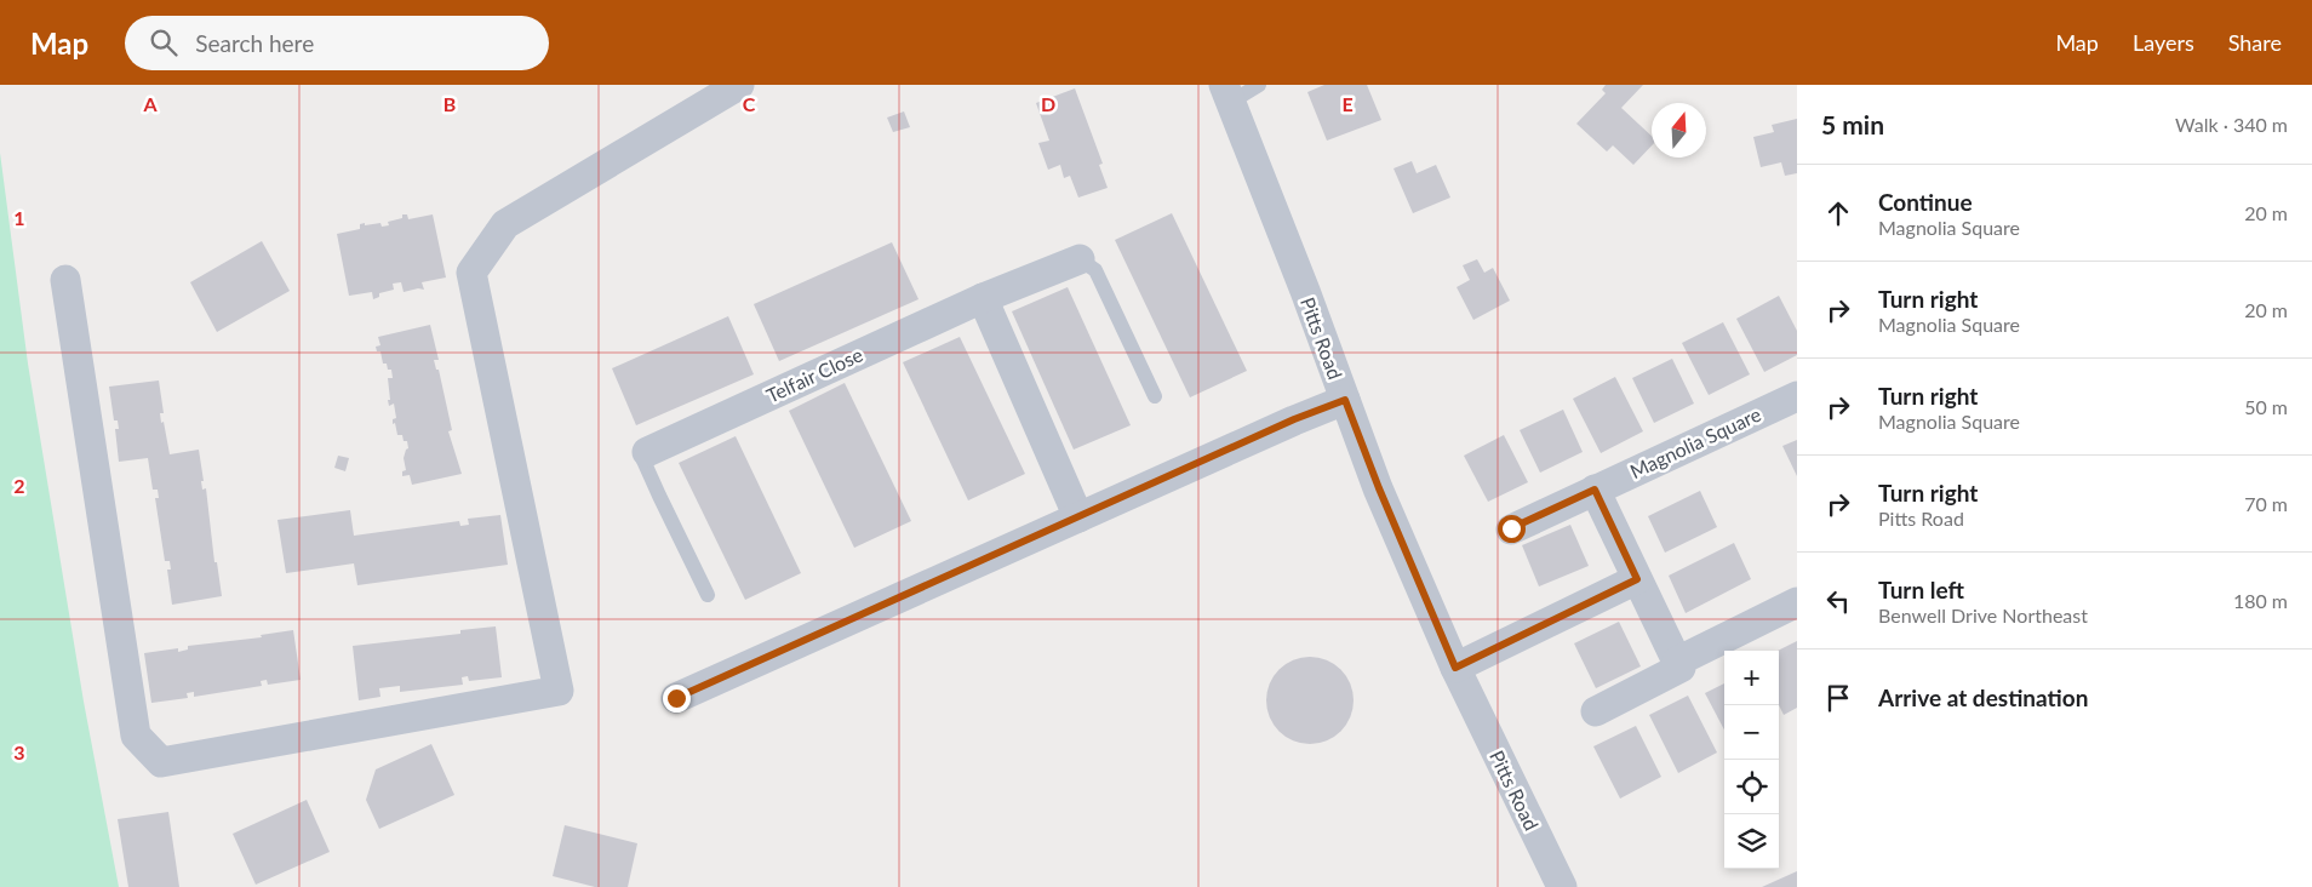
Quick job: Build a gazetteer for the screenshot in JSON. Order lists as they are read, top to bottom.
{
  "streets": {
    "street": ["Pitts Road", "Telfair Close", "Magnolia Square"]
  },
  "north": "top",
  "page": {
    "header": "Map",
    "search": "Search here",
    "nav": ["Map", "Layers", "Share"],
    "heading": ["5 min", "Walk · 340 m"],
    "list": [
      ["Continue", "Magnolia Square", "20 m"],
      ["Turn right", "Magnolia Square", "20 m"],
      ["Turn right", "Magnolia Square", "50 m"],
      ["Turn right", "Pitts Road", "70 m"],
      ["Turn left", "Benwell Drive Northeast", "180 m"],
      "Arrive at destination"
    ],
    "map_buttons": ["+", "−"]
  },
  "grid": {
    "columns": [
      "A",
      "B",
      "C",
      "D",
      "E"
    ],
    "rows": ["1", "2", "3"]
  }
}
